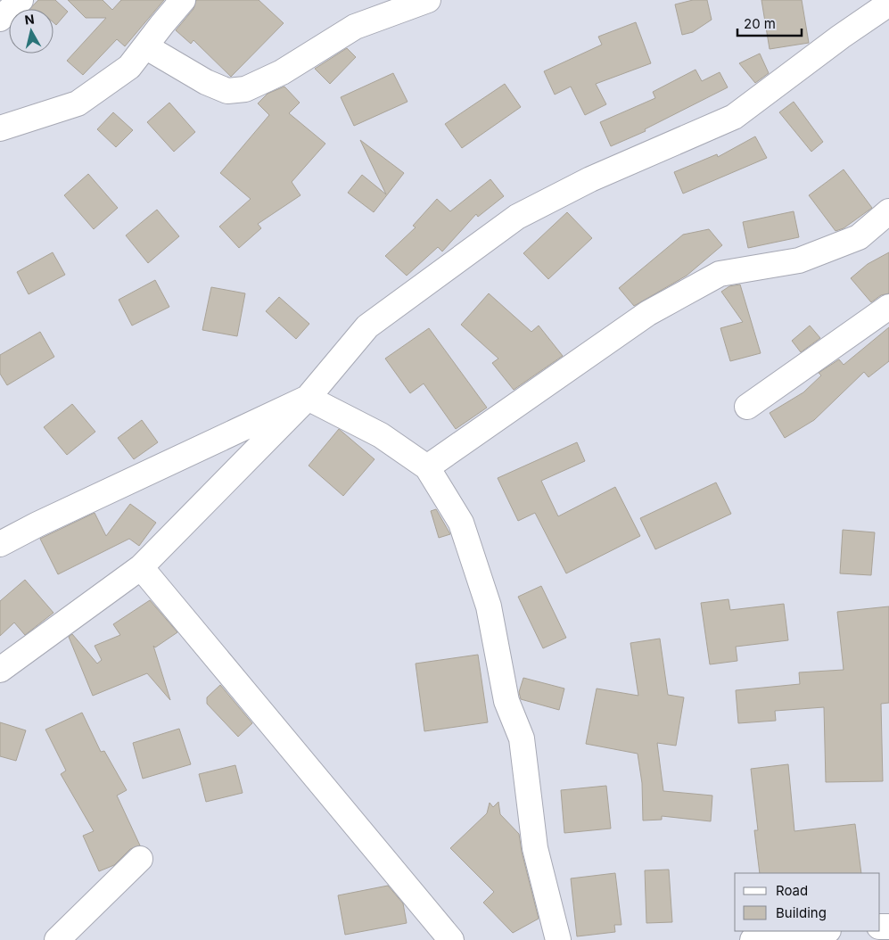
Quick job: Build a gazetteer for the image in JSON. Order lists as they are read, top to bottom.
{
  "legend": ["Road", "Building"],
  "scale_bar": "20 m",
  "north": "top"
}
